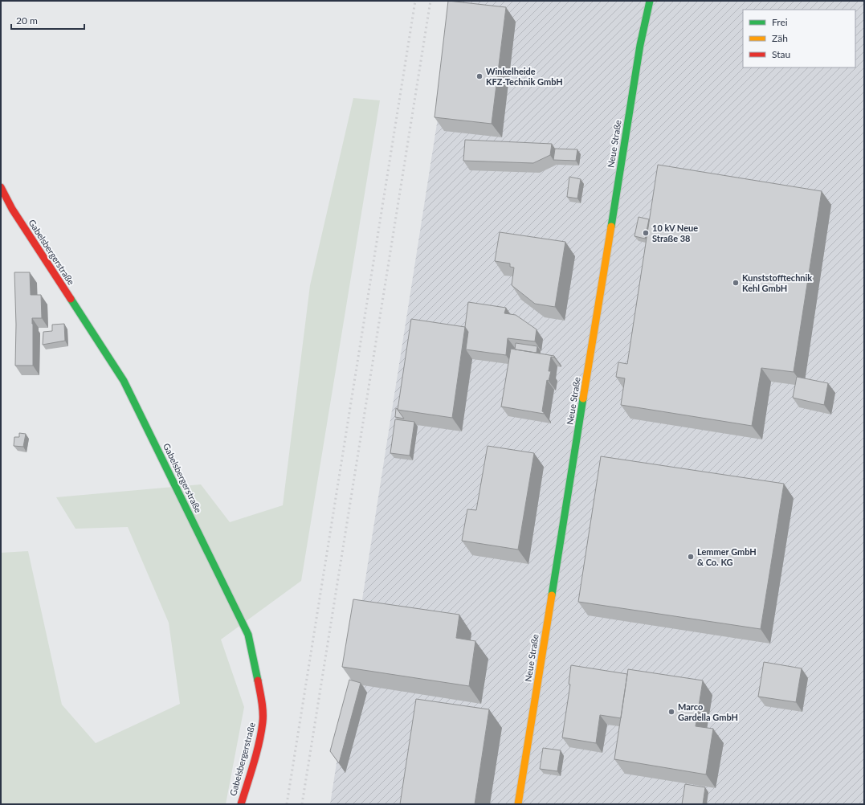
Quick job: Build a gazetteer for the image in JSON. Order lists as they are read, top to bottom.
{
  "streets": {
    "street": ["Neue Straße", "Gabelsbergerstraße"]
  },
  "places": [
    "Winkelheide KFZ-Technik GmbH",
    "10 kV Neue Straße 38",
    "Kunststofftechnik Kehl GmbH",
    "Lemmer GmbH & Co. KG",
    "Marco Gardella GmbH"
  ],
  "legend": ["Frei", "Zäh", "Stau"],
  "scale_bar": "20 m"
}
